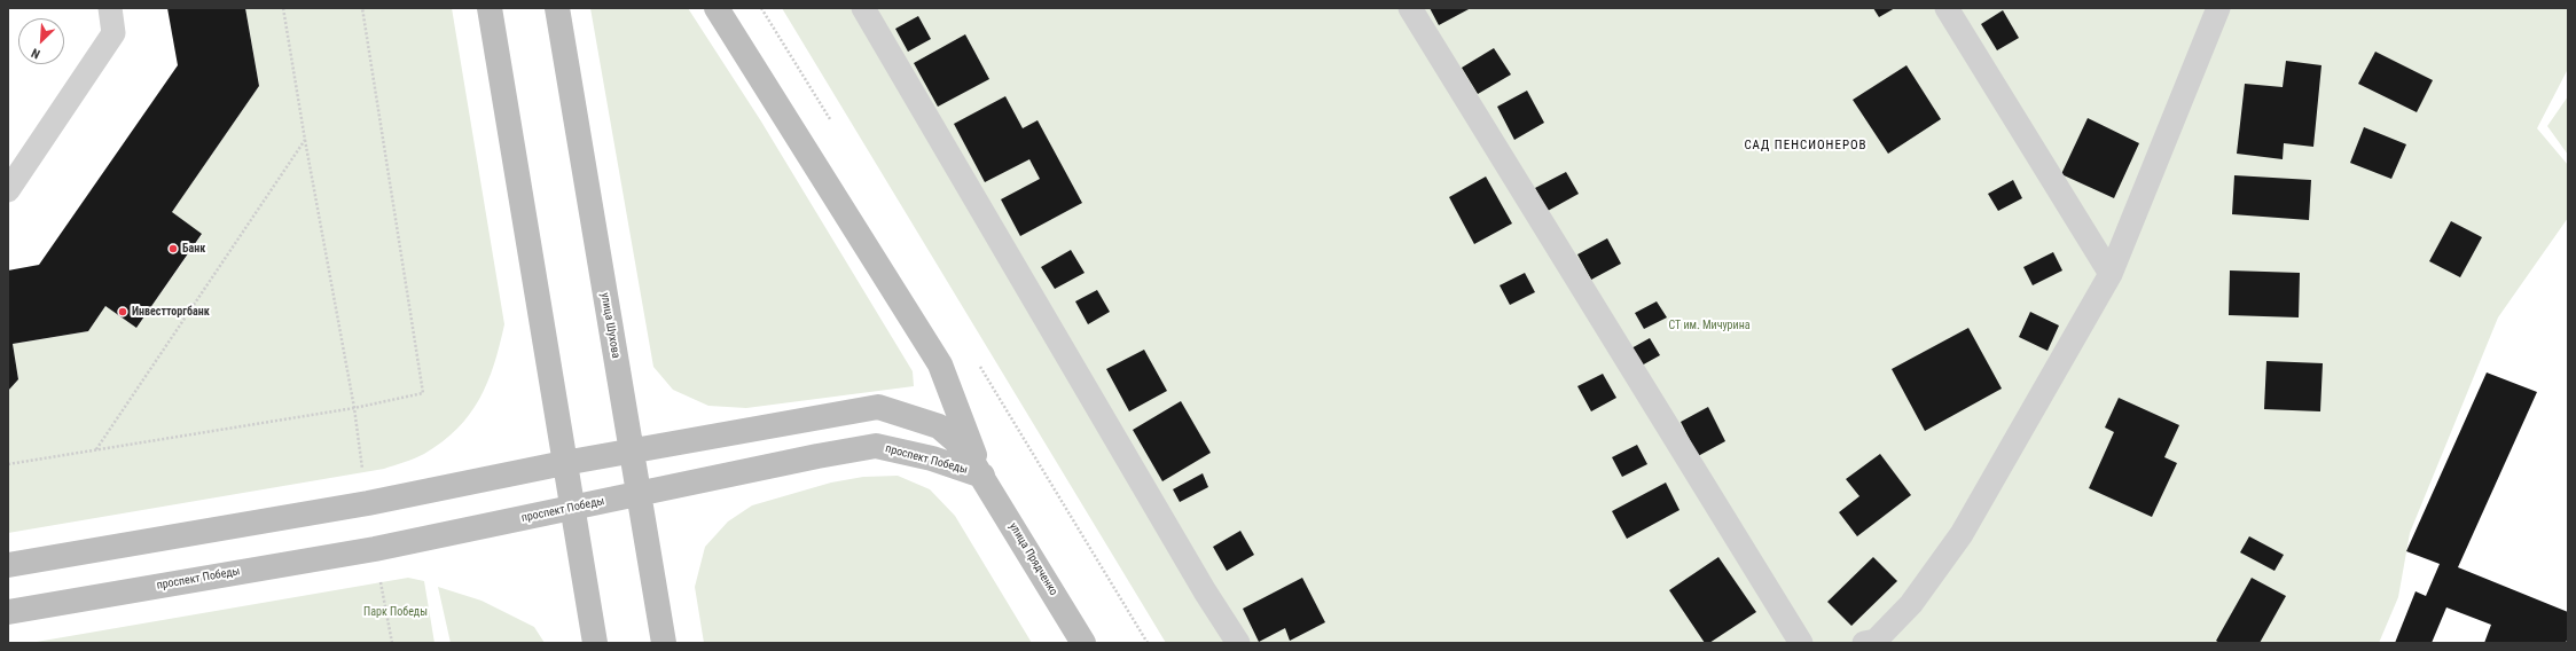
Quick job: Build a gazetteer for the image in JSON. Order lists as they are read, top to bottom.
{
  "streets": {
    "main road": ["улица Шухова", "проспект Победы", "улица Прядченко"]
  },
  "crossings": [
    ["улица Шухова", "проспект Победы"],
    ["проспект Победы", "улица Прядченко"]
  ],
  "districts": ["САД ПЕНСИОНЕРОВ"],
  "parks": ["СТ им. Мичурина", "Парк Победы"],
  "places": ["Банк", "Инвестторгбанк"],
  "north": "bottom left"
}
